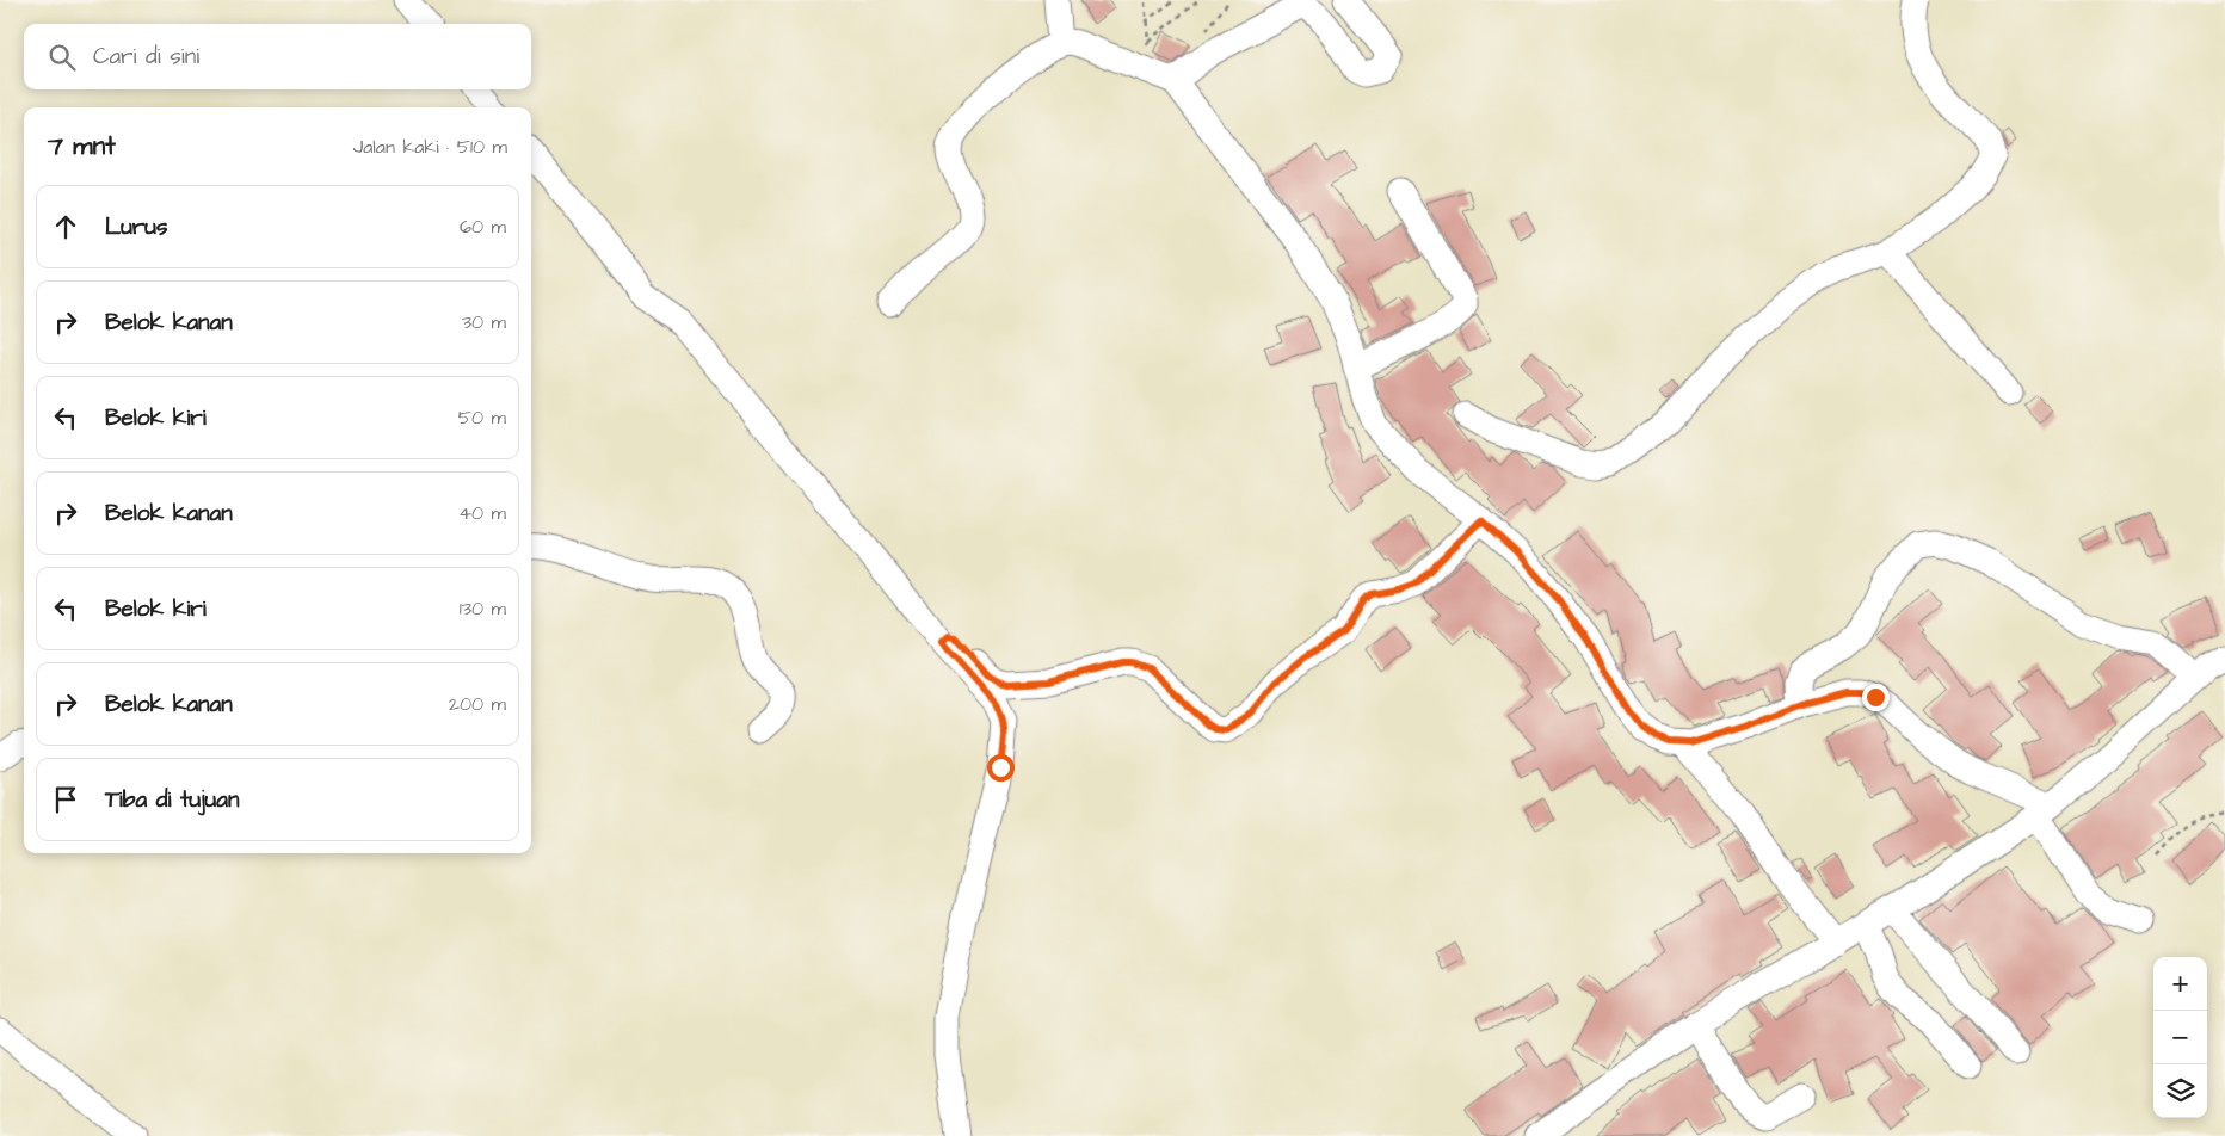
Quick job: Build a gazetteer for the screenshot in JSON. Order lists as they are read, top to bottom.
{
  "page": {
    "search": "Cari di sini",
    "heading": ["7 mnt", "Jalan kaki · 510 m"],
    "list": [
      ["Lurus", "60 m"],
      ["Belok kanan", "30 m"],
      ["Belok kiri", "50 m"],
      ["Belok kanan", "40 m"],
      ["Belok kiri", "130 m"],
      ["Belok kanan", "200 m"],
      "Tiba di tujuan"
    ],
    "map_buttons": ["+", "−"]
  }
}
